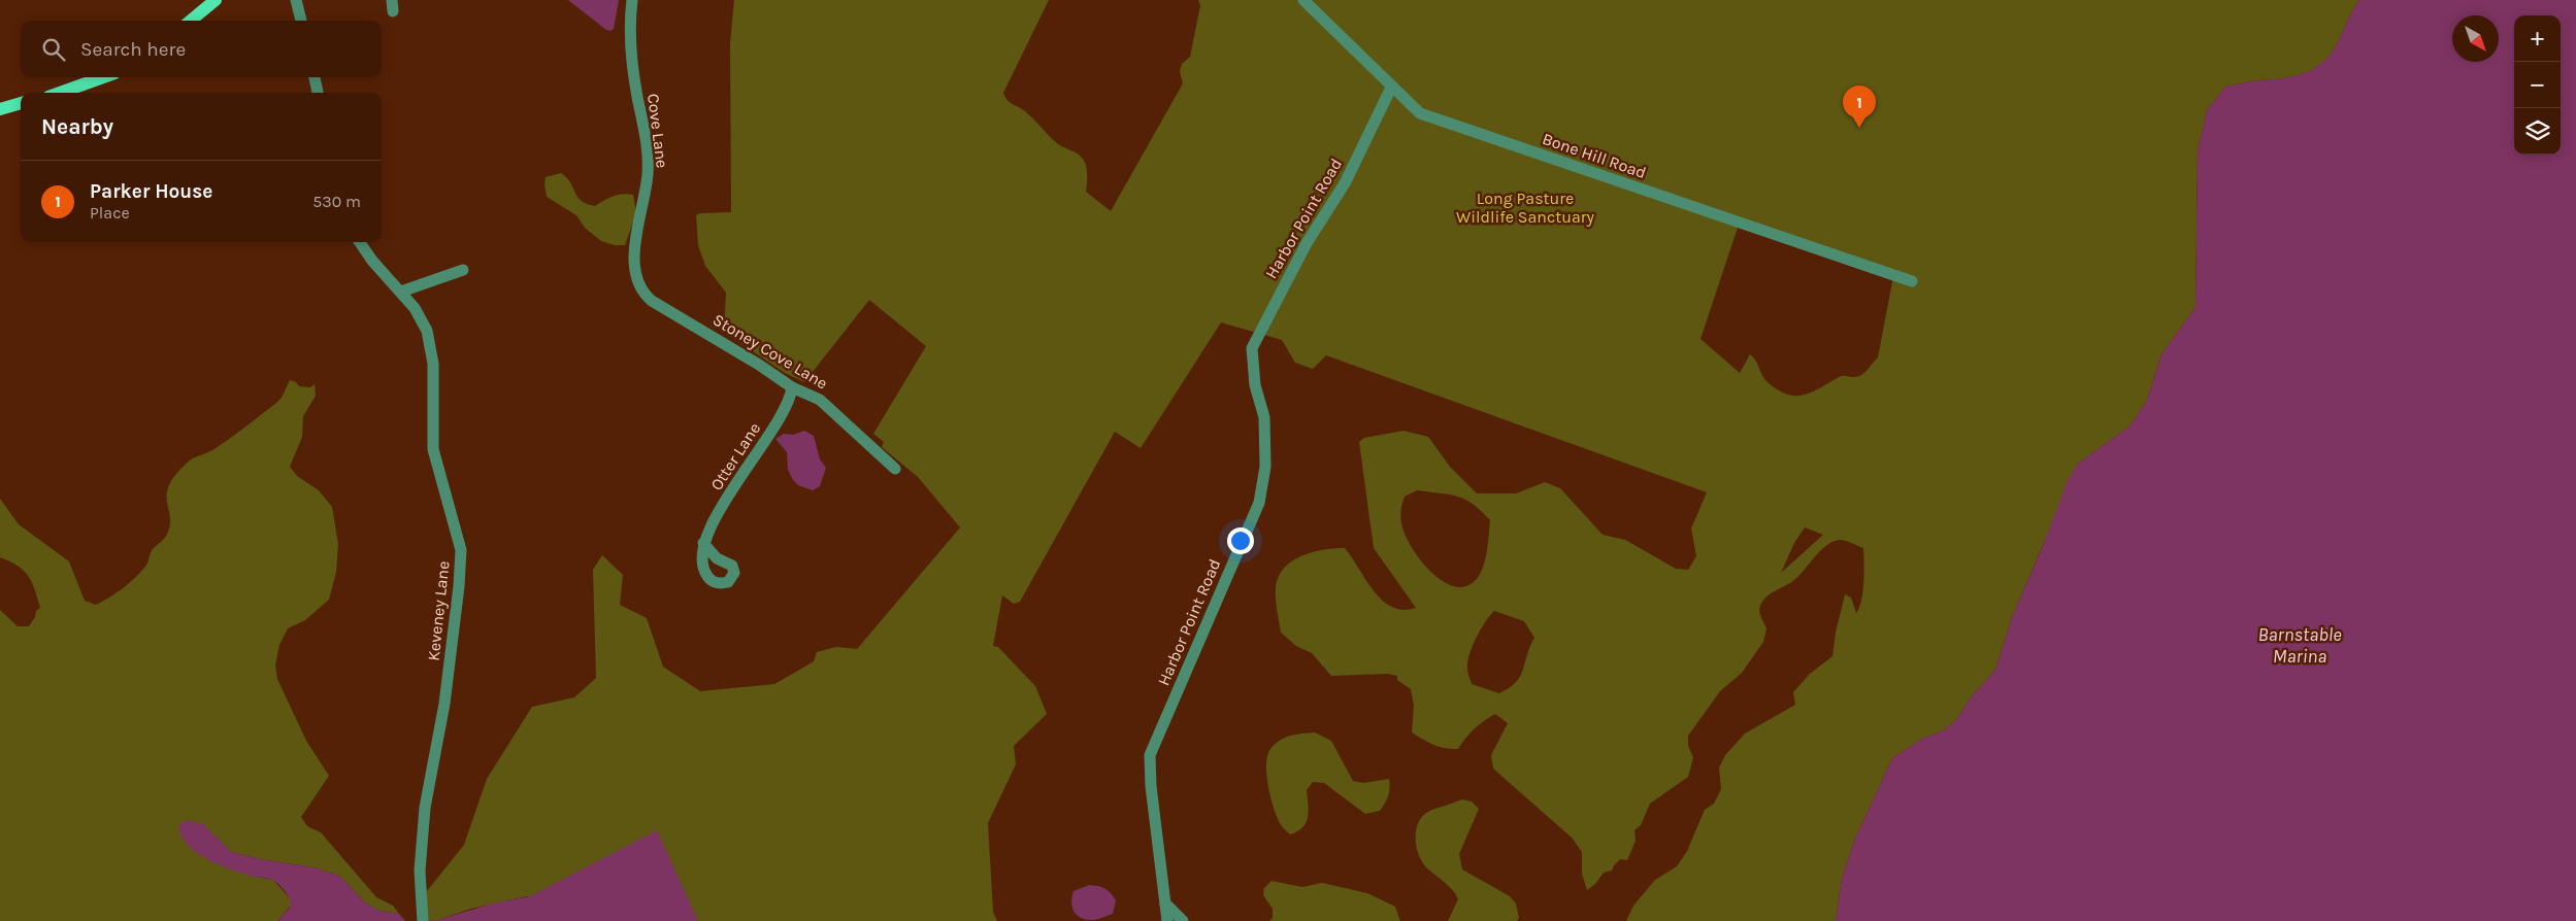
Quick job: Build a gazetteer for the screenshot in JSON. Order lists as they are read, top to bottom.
{
  "streets": {
    "street": [
      "Cove Lane",
      "Bone Hill Road",
      "Harbor Point Road",
      "Stoney Cove Lane",
      "Otter Lane",
      "Keveney Lane"
    ]
  },
  "crossings": [
    ["Cove Lane", "Stoney Cove Lane"],
    ["Bone Hill Road", "Harbor Point Road"],
    ["Stoney Cove Lane", "Otter Lane"]
  ],
  "water": ["Barnstable Marina"],
  "parks": ["Long Pasture Wildlife Sanctuary"],
  "north": "bottom right",
  "page": {
    "map_buttons": ["+", "−"],
    "search": "Search here",
    "pins": "1",
    "heading": "Nearby",
    "list": [
      {
        "mark": "1",
        "name": "Parker House",
        "note": "Place",
        "value": "530 m"
      }
    ]
  }
}
